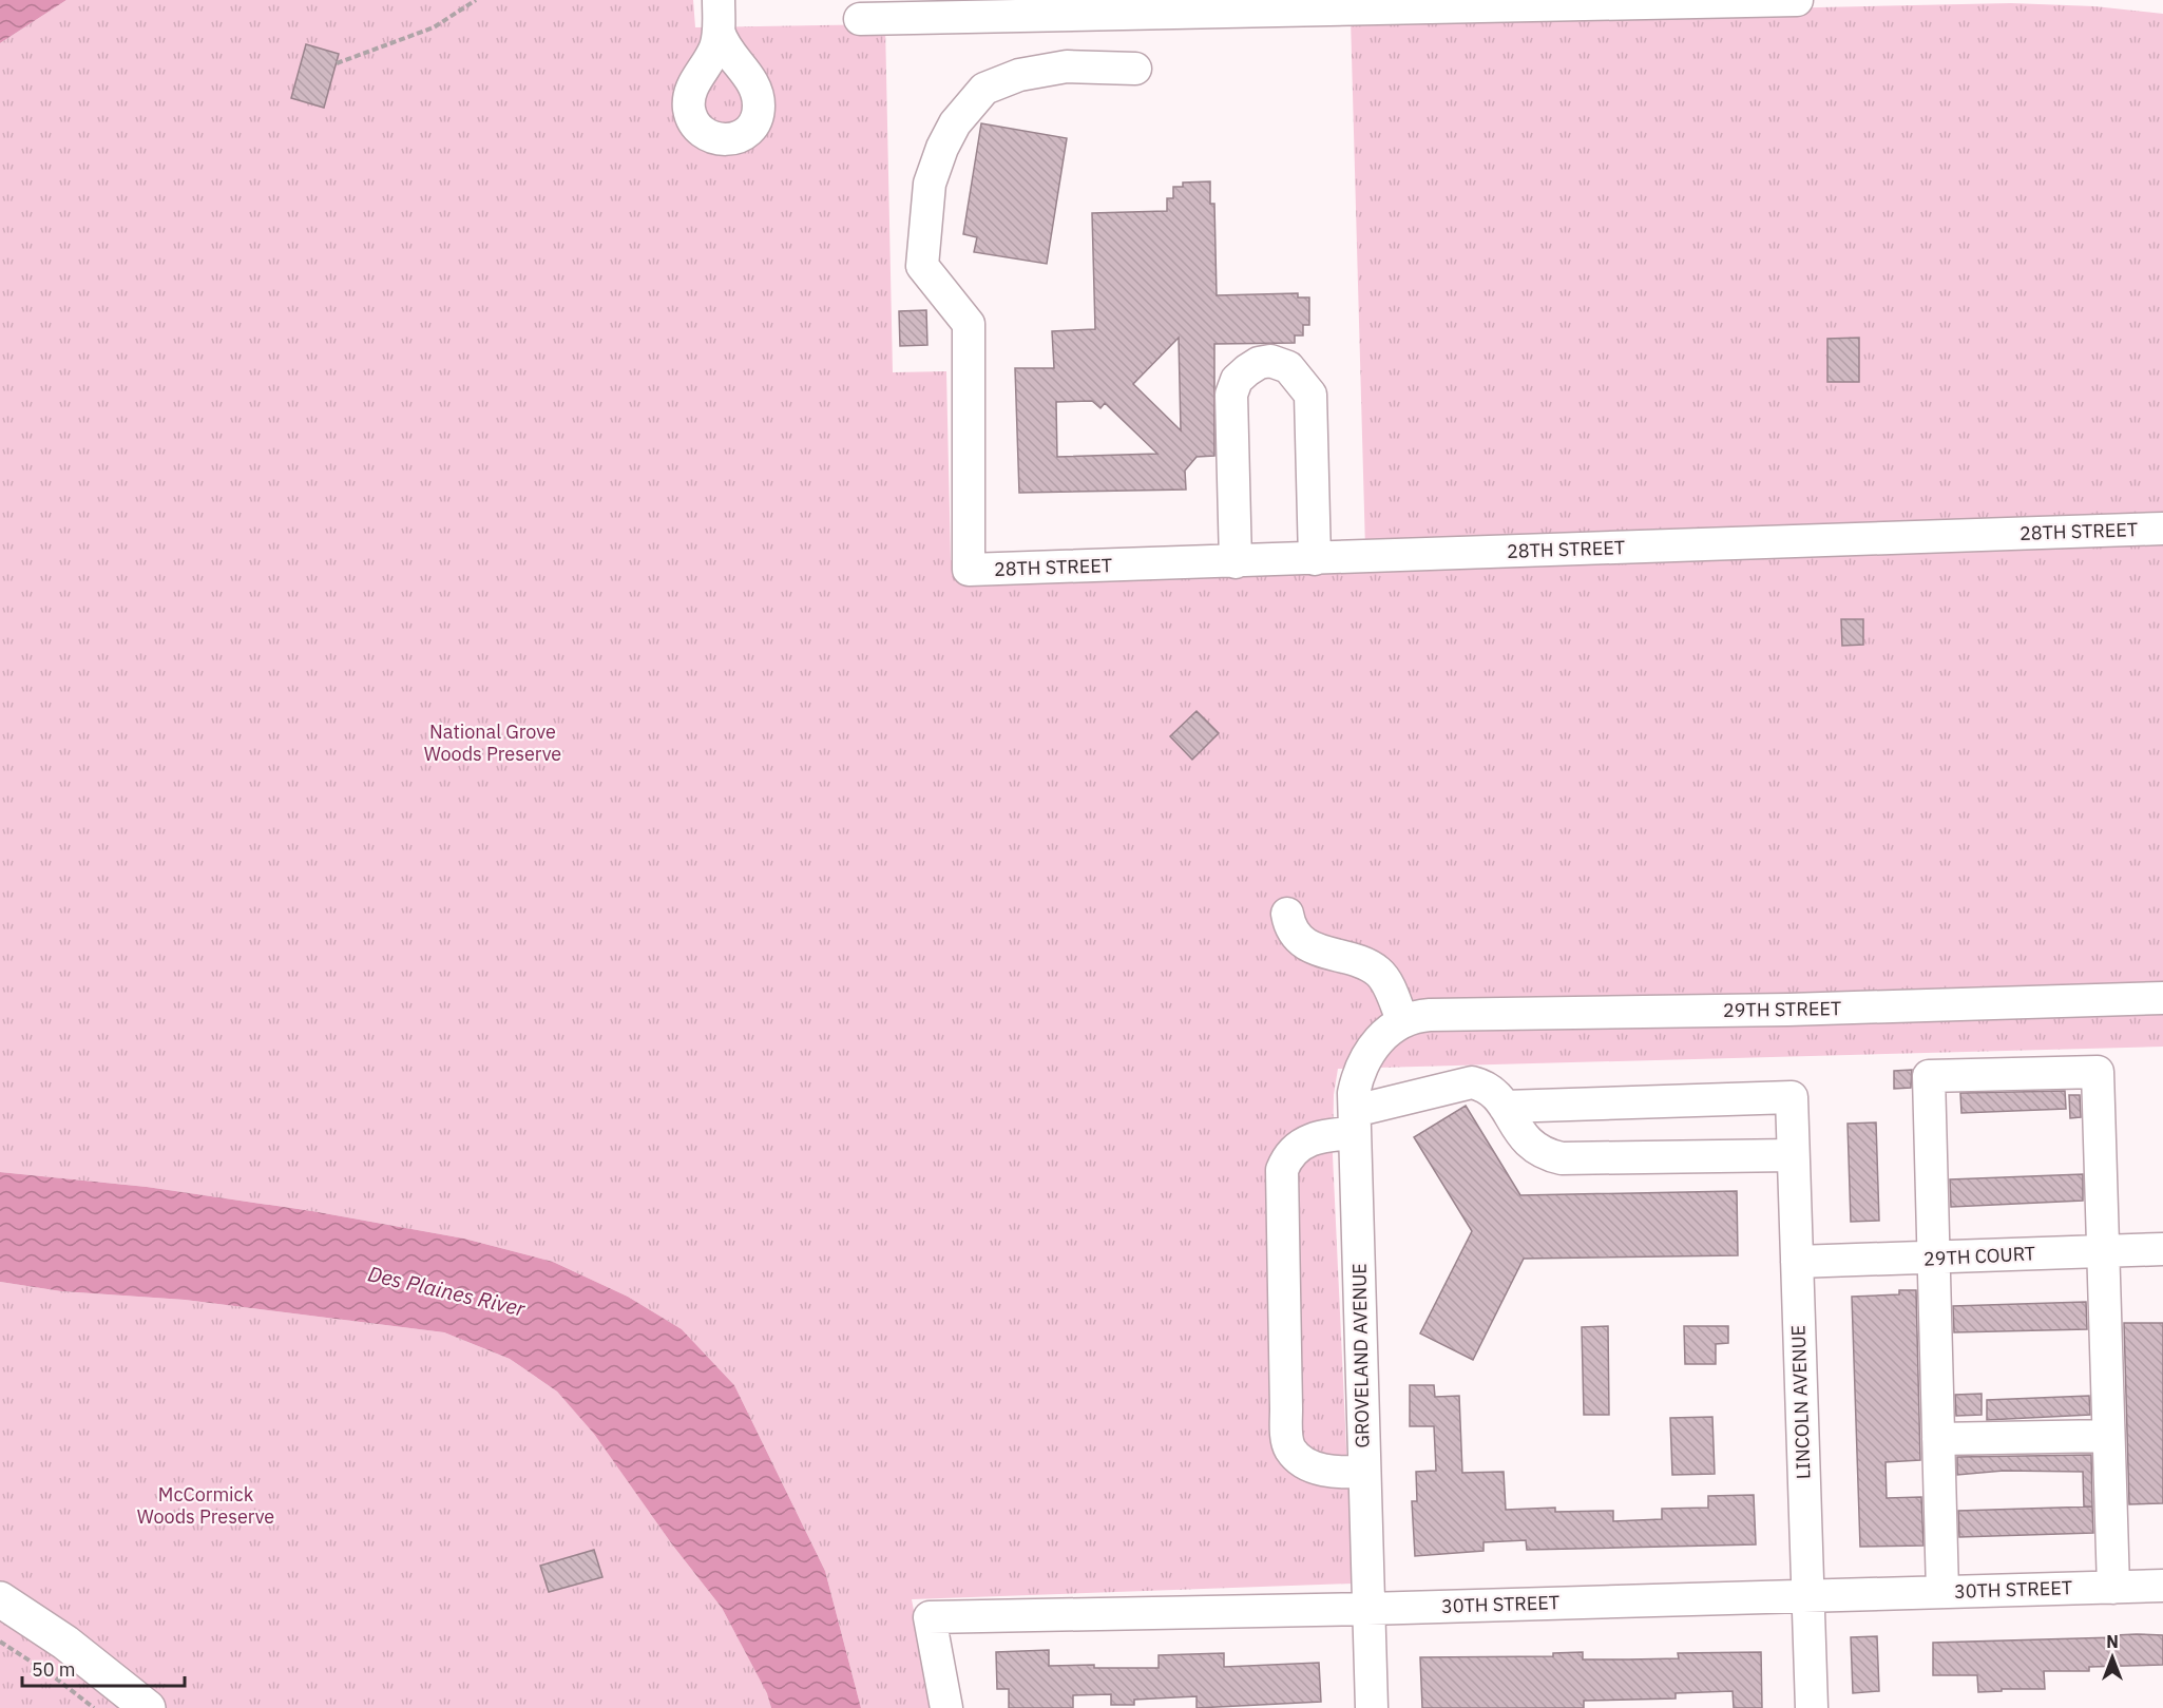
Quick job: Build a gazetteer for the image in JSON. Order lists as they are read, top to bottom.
{
  "streets": {
    "street": [
      "28TH STREET",
      "29TH STREET",
      "29TH COURT",
      "GROVELAND AVENUE",
      "LINCOLN AVENUE",
      "30TH STREET"
    ]
  },
  "crossings": [
    ["29TH STREET", "GROVELAND AVENUE"],
    ["29TH COURT", "LINCOLN AVENUE"],
    ["GROVELAND AVENUE", "30TH STREET"],
    ["LINCOLN AVENUE", "30TH STREET"]
  ],
  "water": ["Des Plaines River"],
  "parks": ["National Grove Woods Preserve", "McCormick Woods Preserve"],
  "scale_bar": "50 m",
  "north": "top"
}
